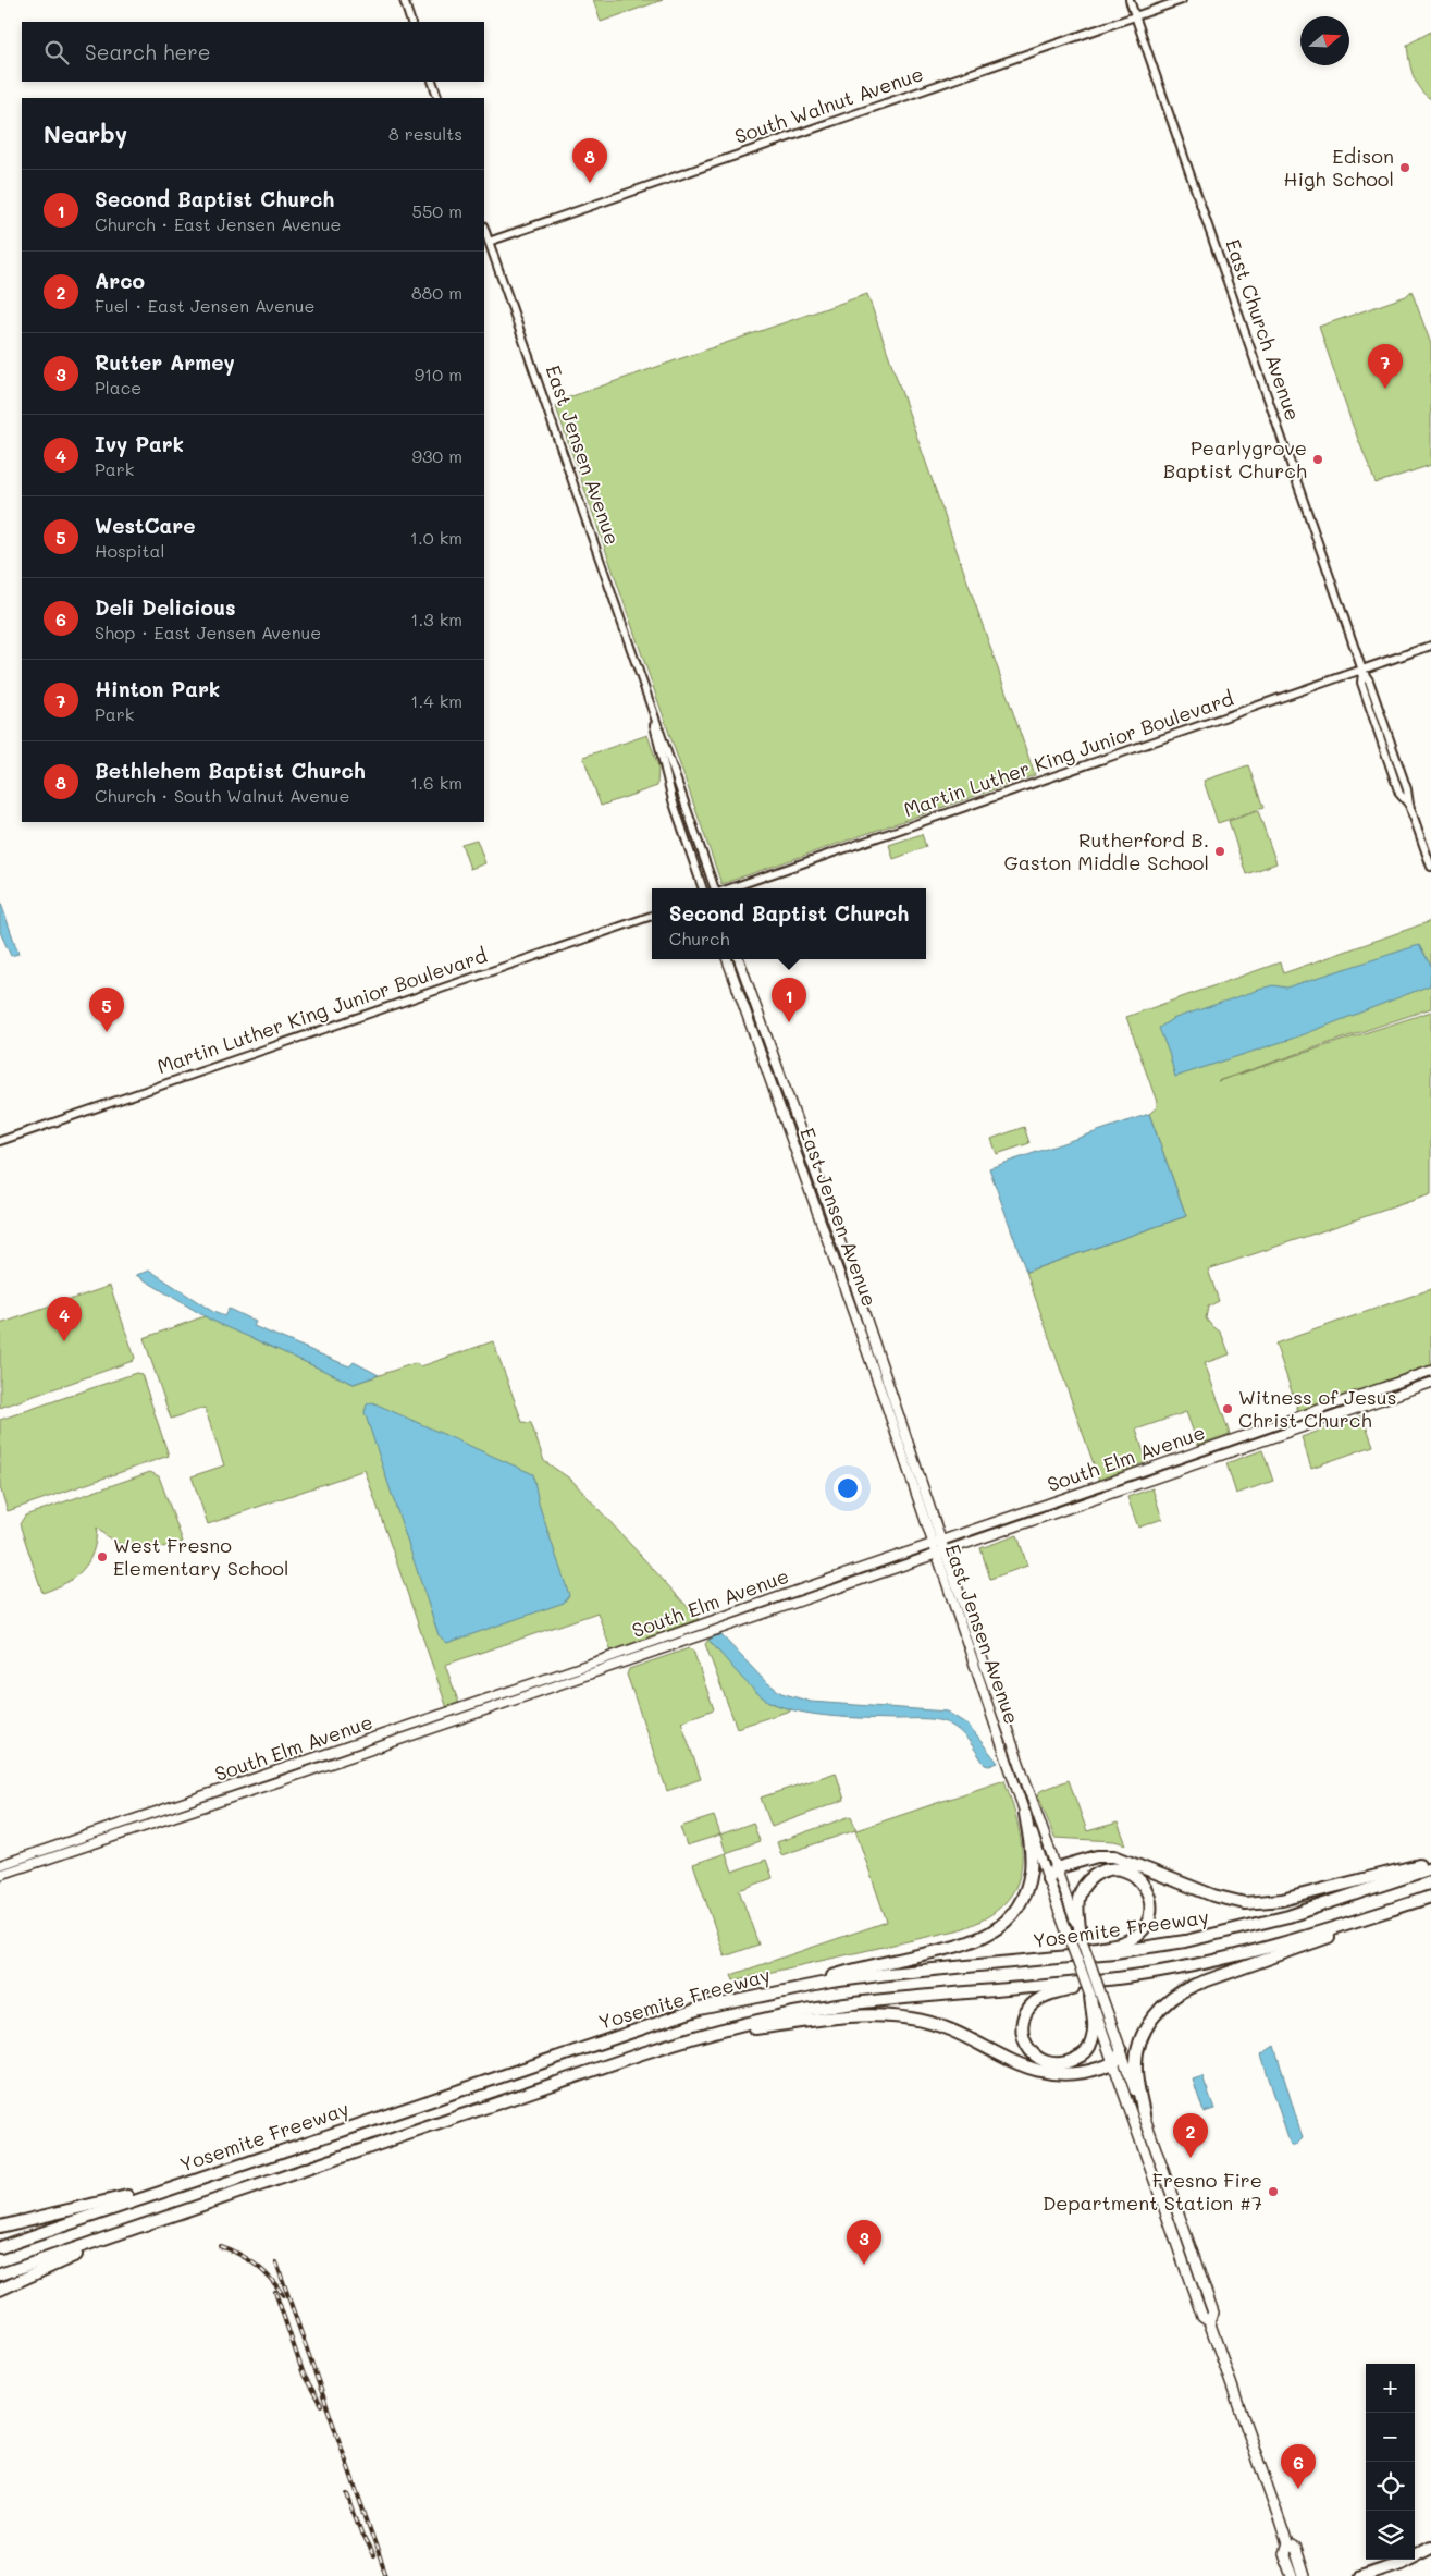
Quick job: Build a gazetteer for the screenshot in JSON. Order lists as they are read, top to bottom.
{
  "streets": {
    "highway": ["Yosemite Freeway"],
    "main road": ["East Jensen Avenue", "South Elm Avenue"],
    "street": ["South Walnut Avenue", "East Church Avenue", "Martin Luther King Junior Boulevard"]
  },
  "crossings": [
    ["South Walnut Avenue", "East Church Avenue"],
    ["South Walnut Avenue", "East Jensen Avenue"],
    ["East Church Avenue", "Martin Luther King Junior Boulevard"],
    ["East Jensen Avenue", "South Elm Avenue"]
  ],
  "places": [
    "Edison High School",
    "Pearlygrove Baptist Church",
    "Rutherford B. Gaston Middle School",
    "Witness of Jesus Christ Church",
    "West Fresno Elementary School",
    "Fresno Fire Department Station #7"
  ],
  "north": "right",
  "page": {
    "search": "Search here",
    "heading": ["Nearby", "8 results"],
    "pins": [
      "8",
      "7",
      "1",
      "5",
      "4",
      "2",
      "3",
      "6"
    ],
    "list": [
      {
        "mark": "1",
        "name": "Second Baptist Church",
        "note": "Church · East Jensen Avenue",
        "value": "550 m"
      },
      {
        "mark": "2",
        "name": "Arco",
        "note": "Fuel · East Jensen Avenue",
        "value": "880 m"
      },
      {
        "mark": "3",
        "name": "Rutter Armey",
        "note": "Place",
        "value": "910 m"
      },
      {
        "mark": "4",
        "name": "Ivy Park",
        "note": "Park",
        "value": "930 m"
      },
      {
        "mark": "5",
        "name": "WestCare",
        "note": "Hospital",
        "value": "1.0 km"
      },
      {
        "mark": "6",
        "name": "Deli Delicious",
        "note": "Shop · East Jensen Avenue",
        "value": "1.3 km"
      },
      {
        "mark": "7",
        "name": "Hinton Park",
        "note": "Park",
        "value": "1.4 km"
      },
      {
        "mark": "8",
        "name": "Bethlehem Baptist Church",
        "note": "Church · South Walnut Avenue",
        "value": "1.6 km"
      }
    ],
    "popup": ["Second Baptist Church", "Church"],
    "map_buttons": ["+", "−"]
  }
}
